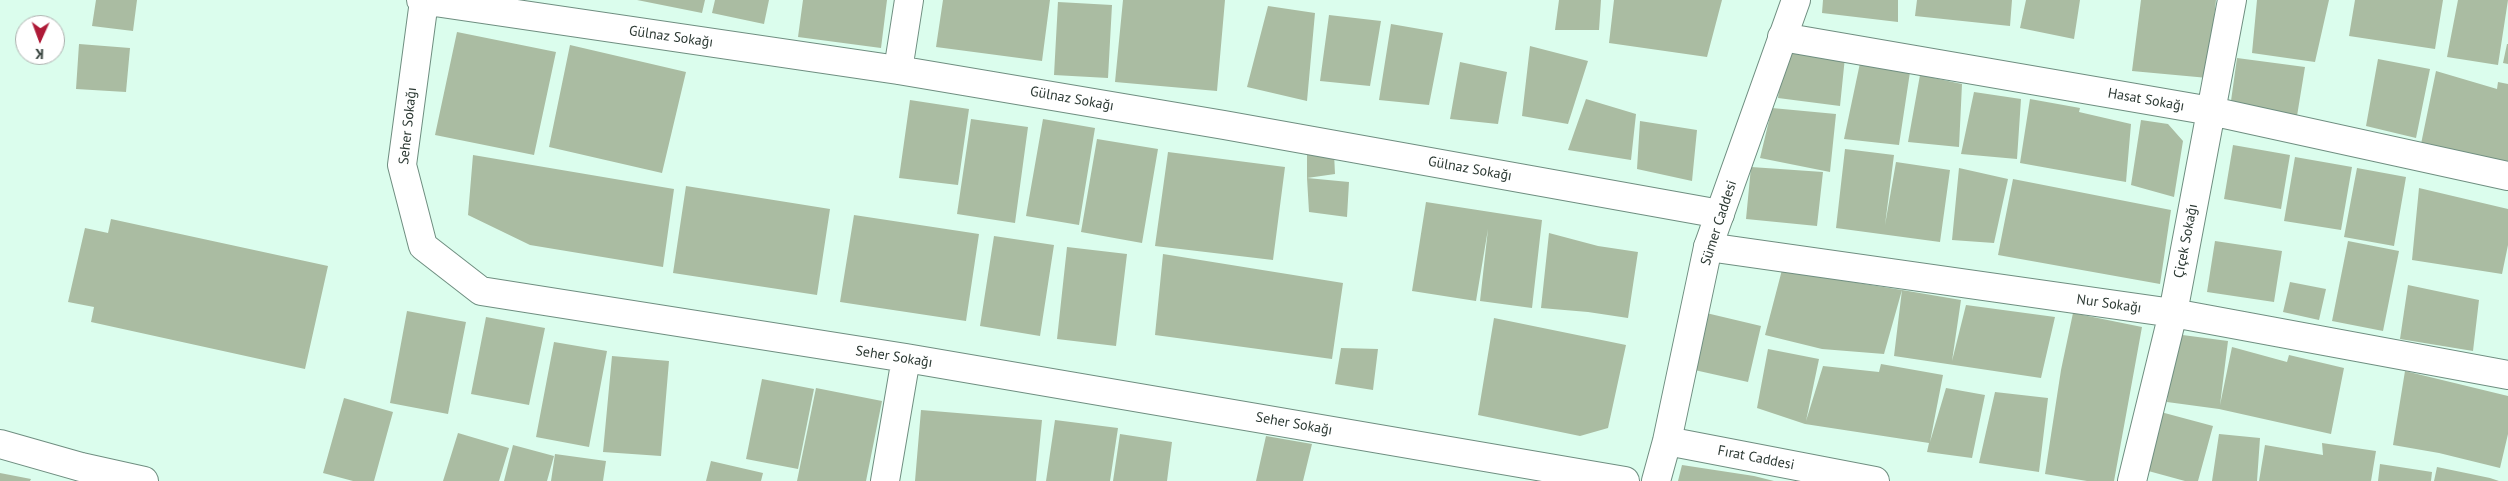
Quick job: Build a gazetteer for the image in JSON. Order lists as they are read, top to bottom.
{
  "streets": {
    "street": [
      "Gülnaz Sokağı",
      "Hasat Sokağı",
      "Seher Sokağı",
      "Sümer Caddesi",
      "Çiçek Sokağı",
      "Nur Sokağı",
      "Fırat Caddesi"
    ]
  },
  "crossings": [
    ["Gülnaz Sokağı", "Seher Sokağı"],
    ["Gülnaz Sokağı", "Sümer Caddesi"],
    ["Hasat Sokağı", "Sümer Caddesi"],
    ["Hasat Sokağı", "Çiçek Sokağı"],
    ["Sümer Caddesi", "Nur Sokağı"],
    ["Sümer Caddesi", "Fırat Caddesi"],
    ["Çiçek Sokağı", "Nur Sokağı"]
  ],
  "north": "bottom"
}
